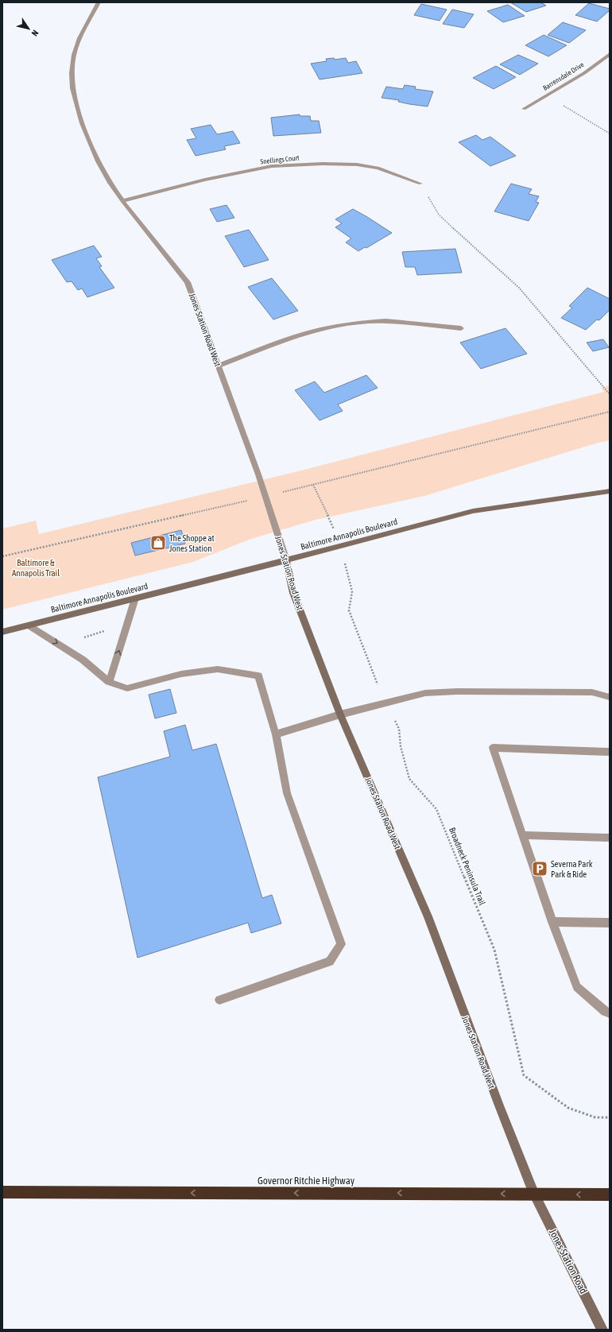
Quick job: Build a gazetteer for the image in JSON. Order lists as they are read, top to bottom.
{
  "streets": {
    "highway": ["Governor Ritchie Highway"],
    "street": [
      "Barrensdale Drive",
      "Snellings Court",
      "Jones Station Road West",
      "Baltimore Annapolis Boulevard",
      "Jones Station Road"
    ],
    "path": ["Broadneck Peninsula Trail"]
  },
  "crossings": [
    ["Snellings Court", "Jones Station Road West"],
    ["Jones Station Road West", "Baltimore Annapolis Boulevard"],
    ["Jones Station Road West", "Governor Ritchie Highway"],
    ["Jones Station Road West", "Jones Station Road"],
    ["Governor Ritchie Highway", "Jones Station Road"]
  ],
  "one_way": ["Governor Ritchie Highway"],
  "parks": ["Baltimore & Annapolis Trail"],
  "places": {
    "shop": ["The Shoppe at Jones Station"],
    "parking": ["Severna Park Park & Ride"]
  },
  "north": "bottom right"
}
